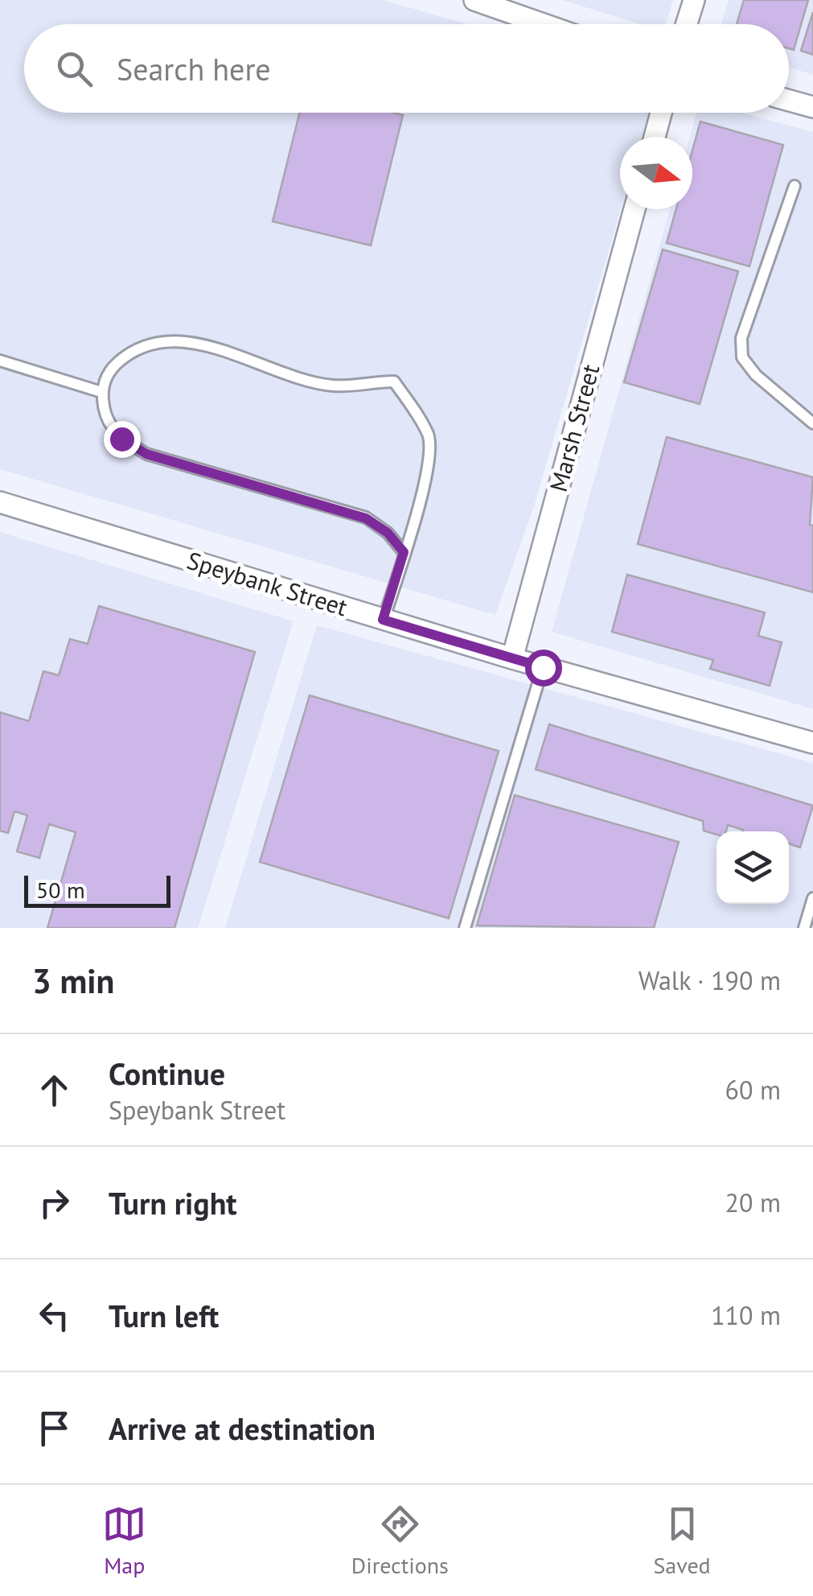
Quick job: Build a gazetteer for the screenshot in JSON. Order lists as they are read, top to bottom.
{
  "streets": {
    "street": ["Marsh Street", "Speybank Street"]
  },
  "crossings": [
    ["Marsh Street", "Speybank Street"]
  ],
  "scale_bar": "50 m",
  "north": "right",
  "page": {
    "search": "Search here",
    "scale": "50 m",
    "heading": ["3 min", "Walk · 190 m"],
    "list": [
      ["Continue", "Speybank Street", "60 m"],
      ["Turn right", "20 m"],
      ["Turn left", "110 m"],
      "Arrive at destination"
    ],
    "nav": ["Map", "Directions", "Saved"]
  }
}
